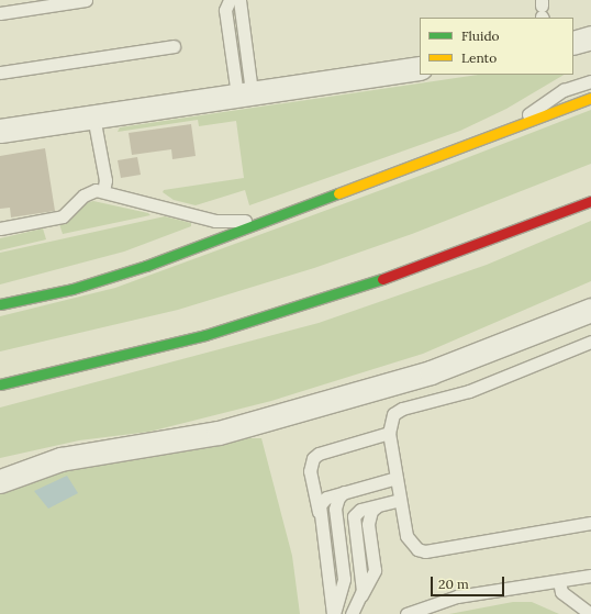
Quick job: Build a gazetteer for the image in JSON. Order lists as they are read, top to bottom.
{
  "legend": ["Fluido", "Lento"],
  "scale_bar": "20 m"
}
